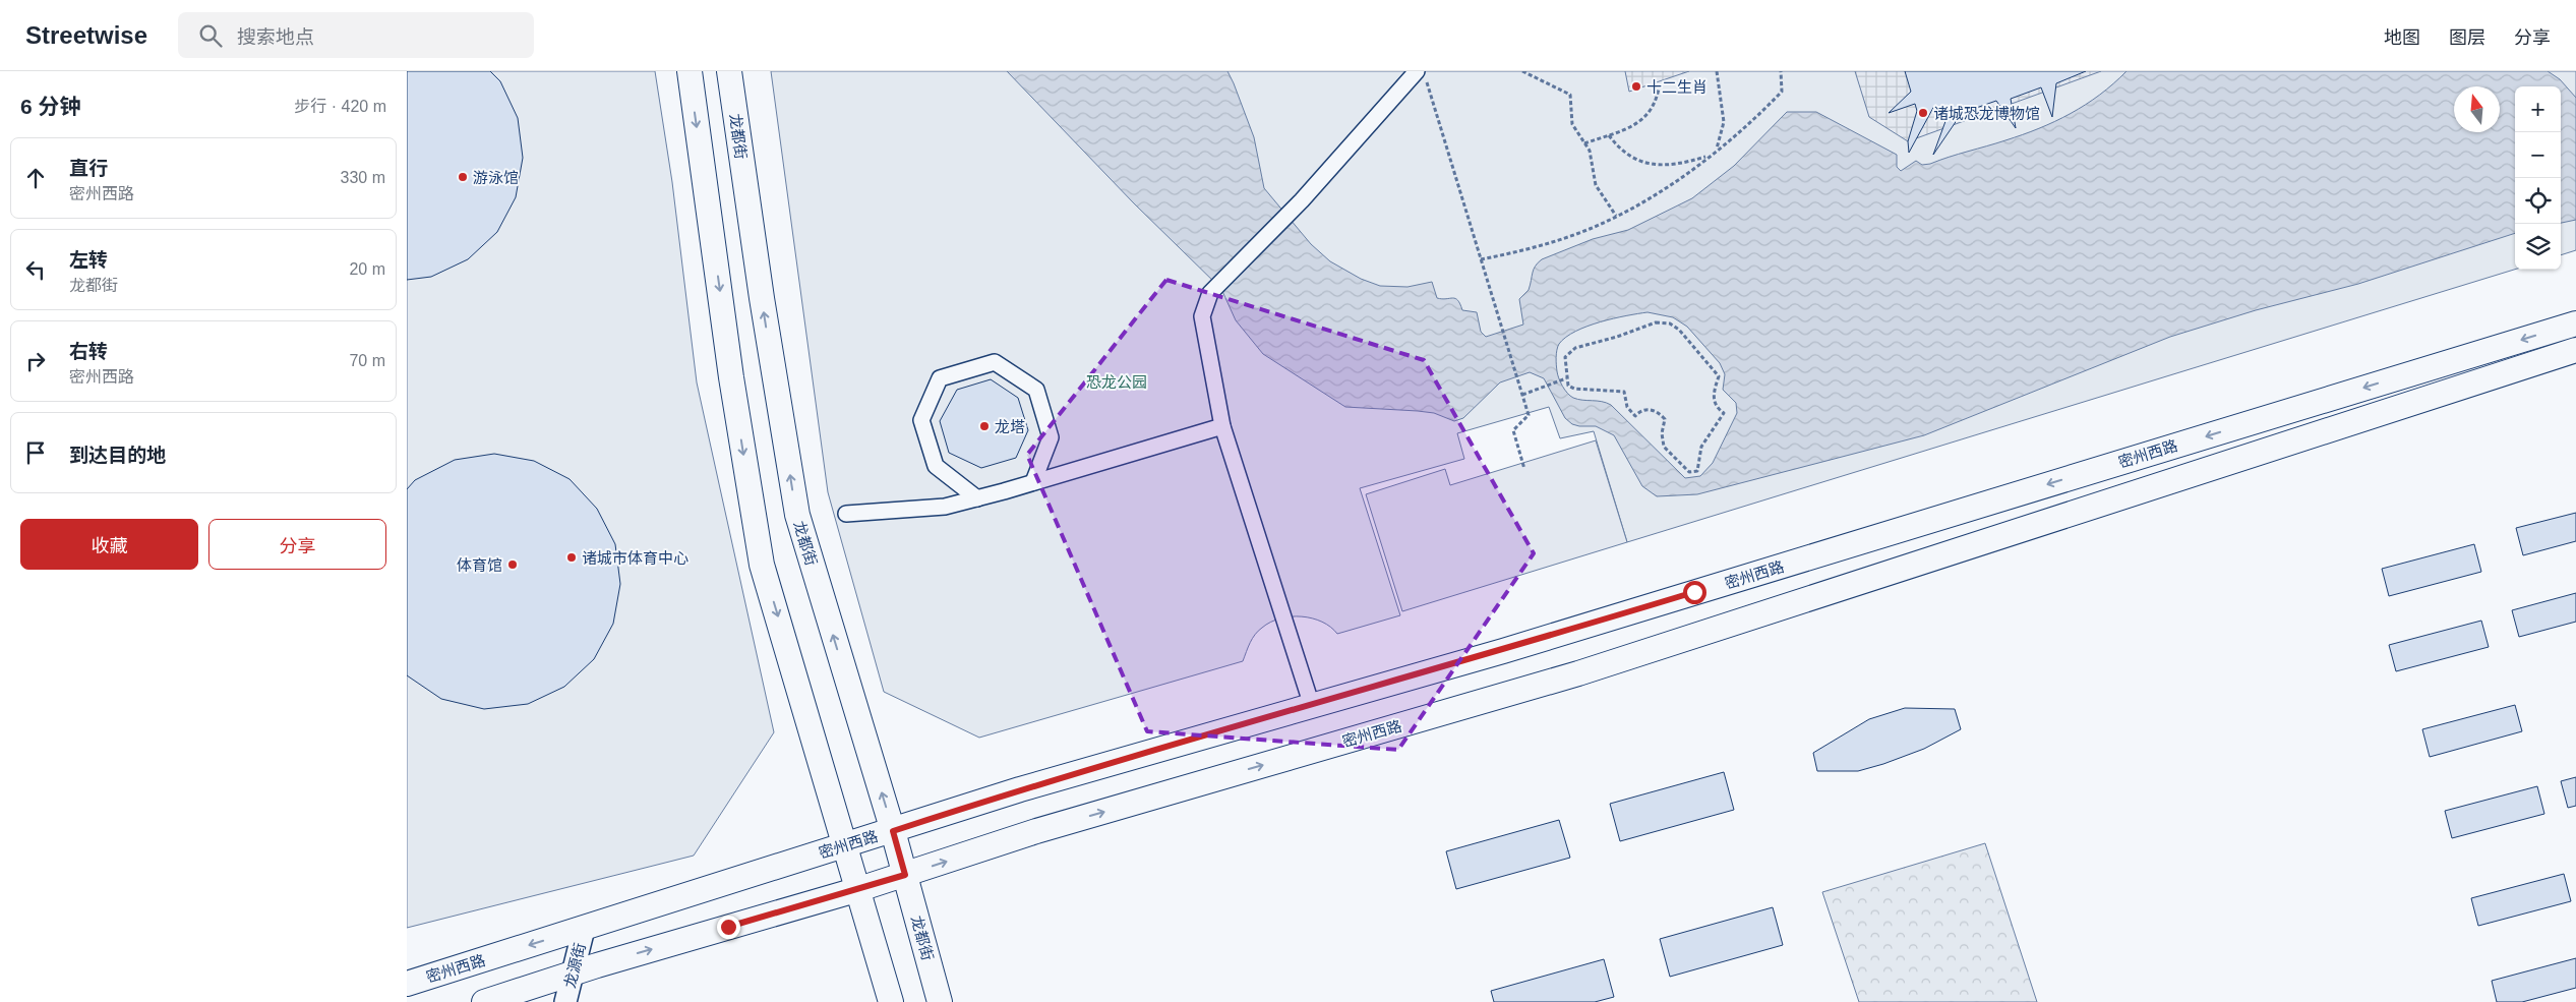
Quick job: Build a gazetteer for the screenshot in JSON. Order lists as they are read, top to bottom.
{
  "streets": {
    "main road": ["龙都街", "密州西路", "龙源街"]
  },
  "crossings": [
    ["龙都街", "密州西路"],
    ["密州西路", "龙源街"]
  ],
  "parks": ["恐龙公园"],
  "places": [
    "十二生肖",
    "诸城恐龙博物馆",
    "游泳馆",
    "龙塔",
    "诸城市体育中心",
    "体育馆"
  ],
  "north": "top",
  "page": {
    "header": "Streetwise",
    "search": "搜索地点",
    "nav": ["地图", "图层", "分享"],
    "heading": ["6 分钟", "步行 · 420 m"],
    "map_buttons": ["+", "−"],
    "list": [
      ["直行", "密州西路", "330 m"],
      ["左转", "龙都街", "20 m"],
      ["右转", "密州西路", "70 m"],
      "到达目的地"
    ],
    "buttons": ["收藏", "分享"]
  }
}
